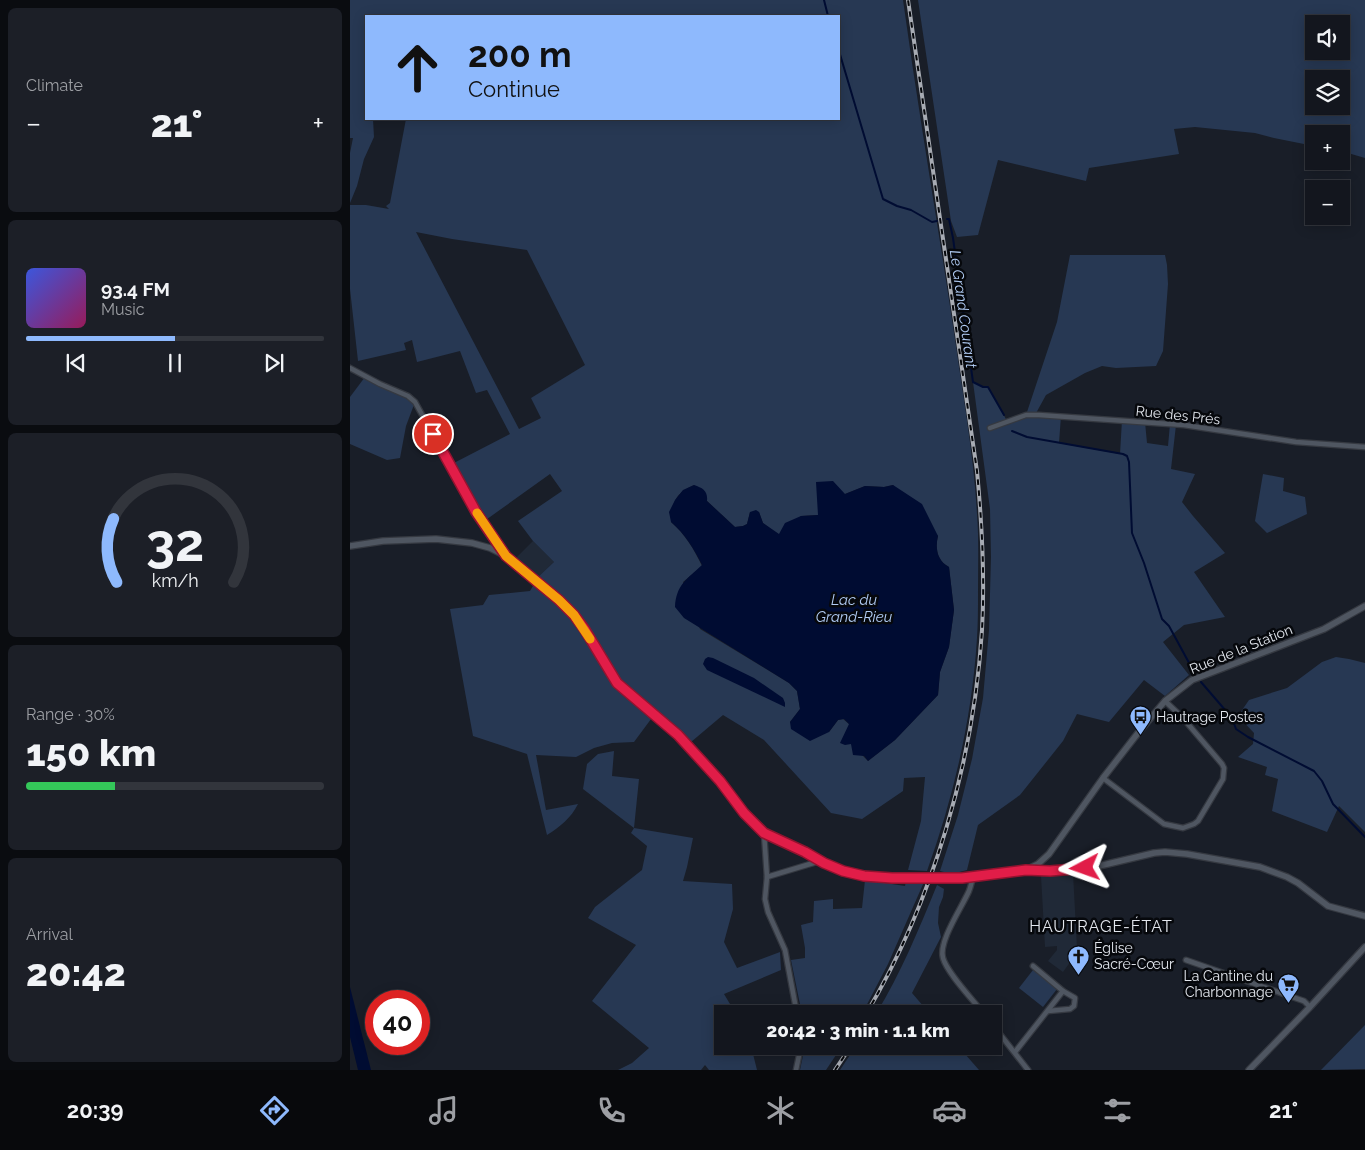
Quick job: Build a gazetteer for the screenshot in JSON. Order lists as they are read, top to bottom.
{
  "streets": {
    "street": ["Rue des Prés", "Rue de la Station"]
  },
  "districts": ["HAUTRAGE-ÉTAT"],
  "water": ["Le Grand Courant", "Lac du Grand-Rieu"],
  "places": {
    "bus stop": ["Hautrage Postes"],
    "church": ["Église Sacré-Cœur"],
    "supermarket": ["La Cantine du Charbonnage"]
  },
  "page": {
    "tile": [
      "Climate",
      ["Range · 30%", "150 km"],
      ["Arrival", "20:42"]
    ],
    "map_buttons": ["+", "−"],
    "turn": ["200 m", "Continue"],
    "heat": ["−", "21°", "+"],
    "song": ["93.4 FM", "Music"],
    "limit": "40",
    "trip": "20:42 · 3 min · 1.1 km",
    "tabs": ["20:39", "21°"],
    "gauge": ["32", "km/h"]
  }
}
